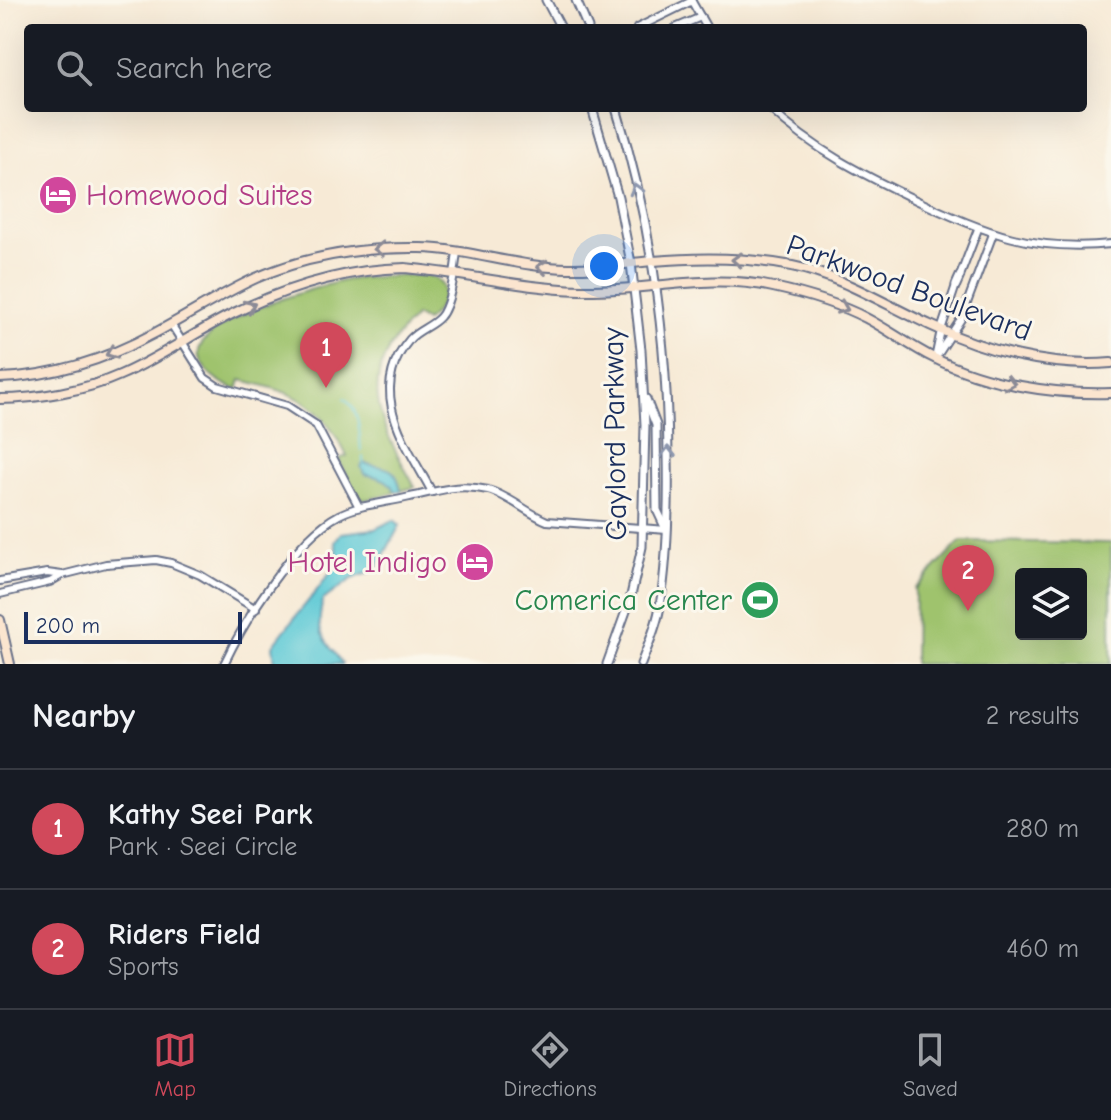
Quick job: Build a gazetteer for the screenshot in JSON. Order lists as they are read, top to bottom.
{
  "streets": {
    "main road": ["Parkwood Boulevard"],
    "street": ["Gaylord Parkway"]
  },
  "crossings": [
    ["Parkwood Boulevard", "Gaylord Parkway"]
  ],
  "places": {
    "hotel": ["Homewood Suites", "Hotel Indigo"],
    "sports": ["Comerica Center"]
  },
  "scale_bar": "200 m",
  "page": {
    "search": "Search here",
    "pins": ["1", "2"],
    "scale": "200 m",
    "heading": ["Nearby", "2 results"],
    "list": [
      {
        "mark": "1",
        "name": "Kathy Seei Park",
        "note": "Park · Seei Circle",
        "value": "280 m"
      },
      {
        "mark": "2",
        "name": "Riders Field",
        "note": "Sports",
        "value": "460 m"
      }
    ],
    "nav": ["Map", "Directions", "Saved"]
  }
}
